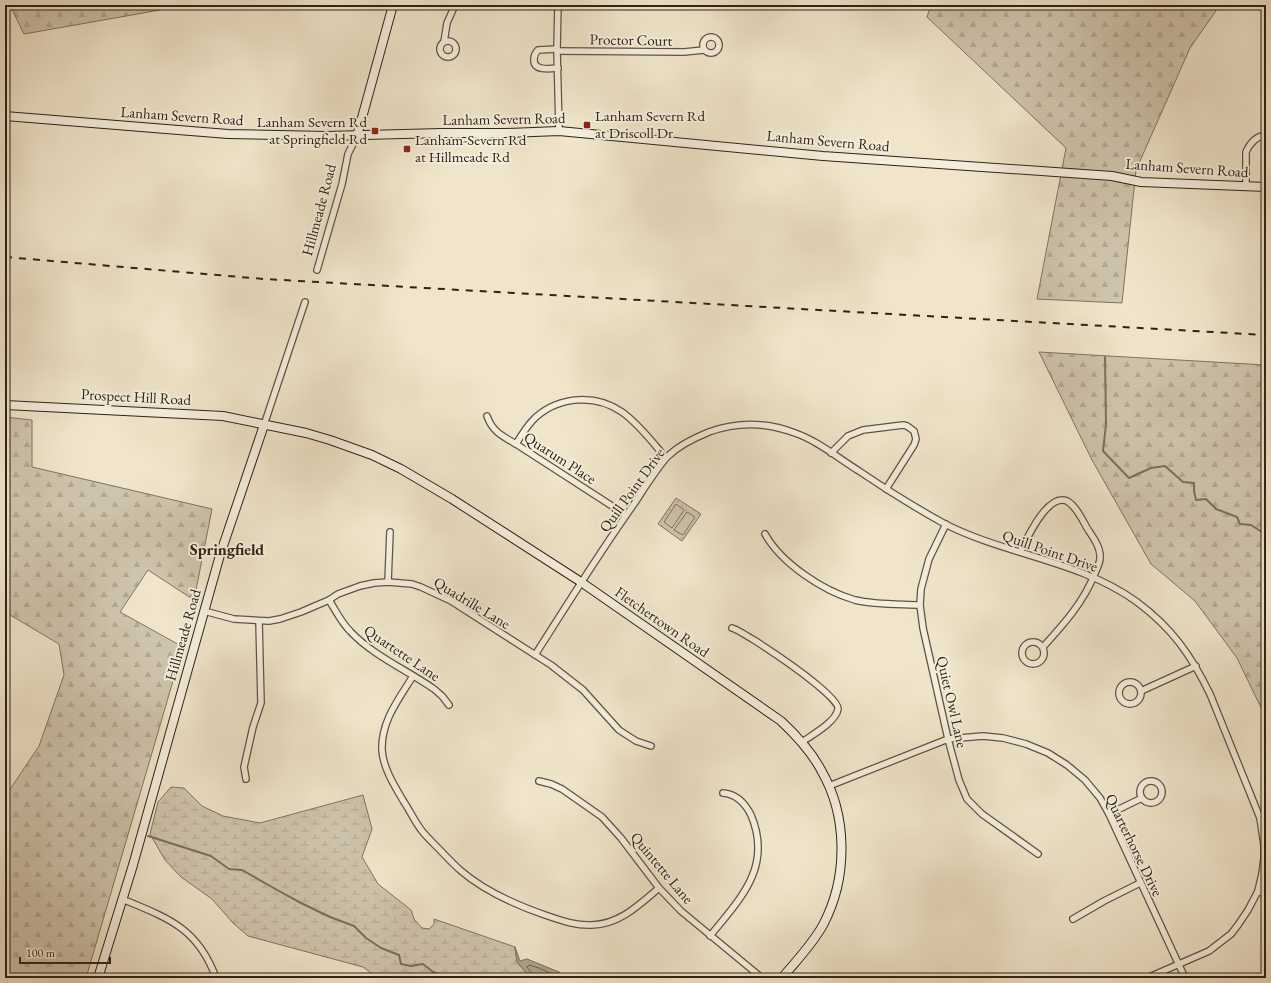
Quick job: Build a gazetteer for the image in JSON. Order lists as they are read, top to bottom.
{
  "streets": {
    "street": [
      "Proctor Court",
      "Lanham Severn Road",
      "Hillmeade Road",
      "Prospect Hill Road",
      "Quarum Place",
      "Quill Point Drive",
      "Quadrille Lane",
      "Fletchertown Road",
      "Quartette Lane",
      "Quiet Owl Lane",
      "Quarterhorse Drive",
      "Quintette Lane"
    ]
  },
  "crossings": [
    ["Lanham Severn Road", "Hillmeade Road"],
    ["Hillmeade Road", "Prospect Hill Road"],
    ["Hillmeade Road", "Quadrille Lane"],
    ["Hillmeade Road", "Fletchertown Road"],
    ["Prospect Hill Road", "Fletchertown Road"],
    ["Quarum Place", "Quill Point Drive"],
    ["Quill Point Drive", "Quadrille Lane"],
    ["Quill Point Drive", "Fletchertown Road"],
    ["Quill Point Drive", "Quiet Owl Lane"],
    ["Quill Point Drive", "Quarterhorse Drive"],
    ["Quadrille Lane", "Quartette Lane"],
    ["Fletchertown Road", "Quarterhorse Drive"],
    ["Quiet Owl Lane", "Quarterhorse Drive"]
  ],
  "districts": ["Springfield"],
  "places": {
    "transit": ["Lanham Severn Rd at Driscoll Dr", "Lanham Severn Rd at Springfield Rd", "Lanham-Severn Rd at Hillmeade Rd"]
  },
  "scale_bar": "100 m"
}
